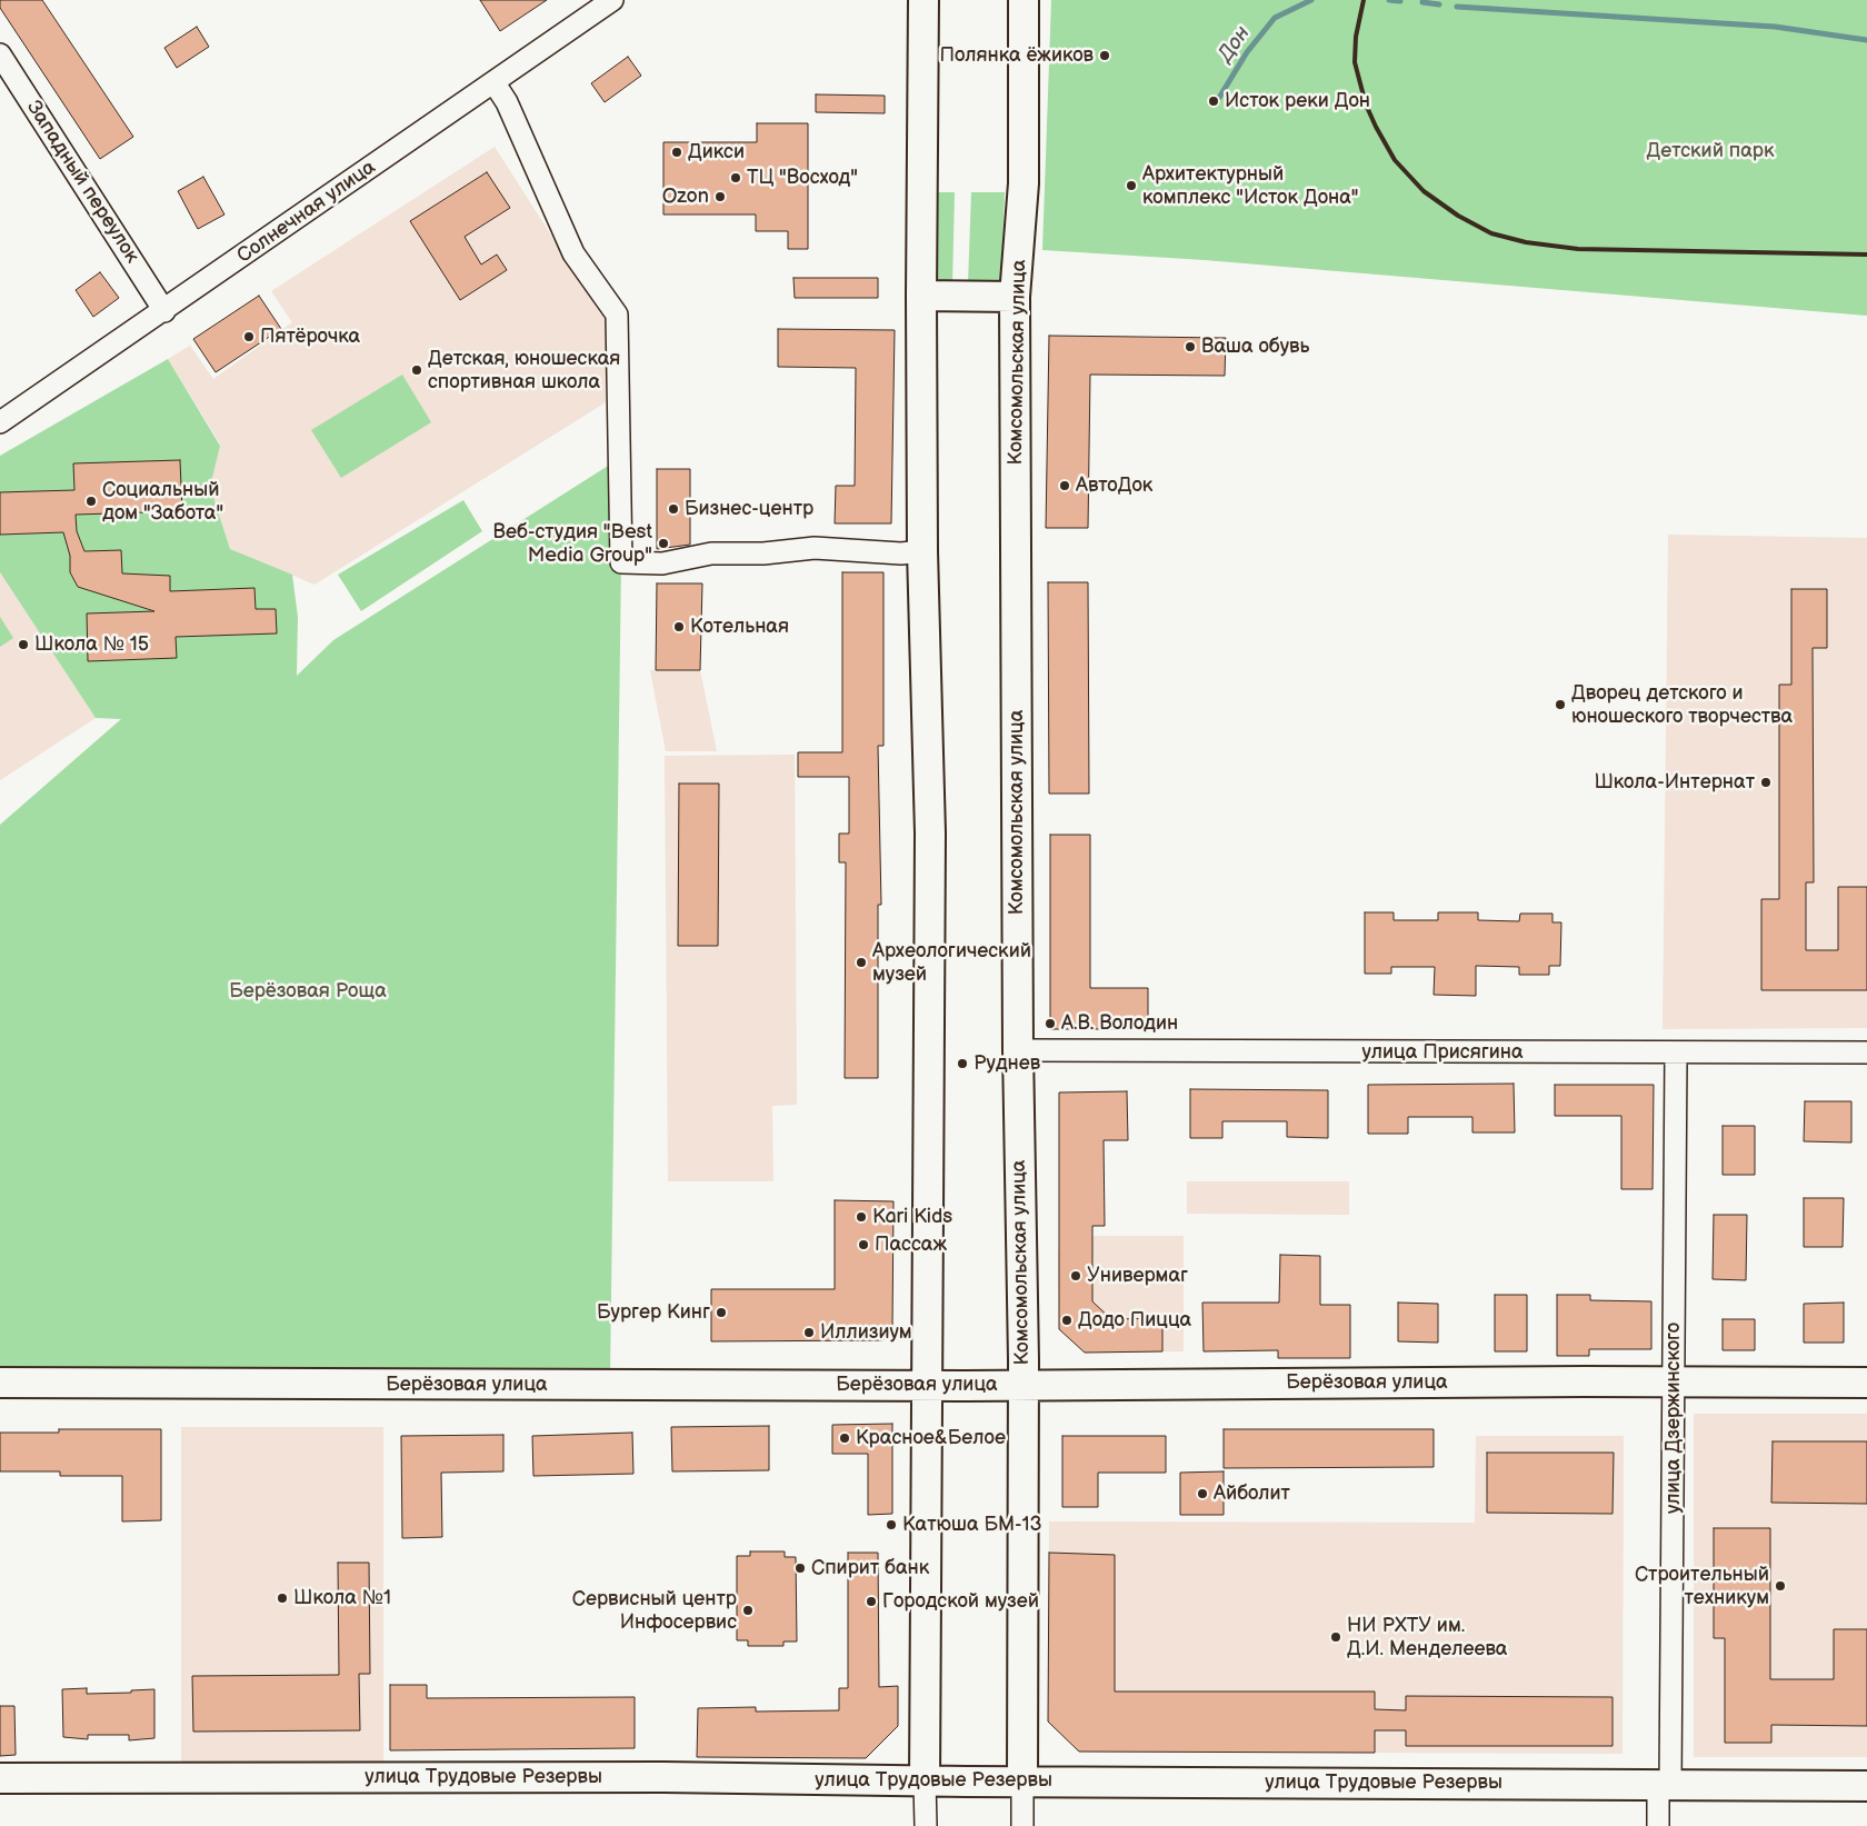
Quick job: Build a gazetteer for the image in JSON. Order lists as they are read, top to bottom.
{
  "streets": {
    "street": [
      "Западный переулок",
      "Солнечная улица",
      "Комсомольская улица",
      "улица Присягина",
      "Берёзовая улица",
      "улица Дзержинского",
      "улица Трудовые Резервы"
    ]
  },
  "crossings": [
    ["Западный переулок", "Солнечная улица"],
    ["Комсомольская улица", "улица Присягина"],
    ["Комсомольская улица", "Берёзовая улица"],
    ["Комсомольская улица", "улица Трудовые Резервы"],
    ["улица Присягина", "улица Дзержинского"],
    ["Берёзовая улица", "улица Дзержинского"],
    ["улица Дзержинского", "улица Трудовые Резервы"]
  ],
  "water": ["Дон"],
  "parks": ["Детский парк", "Берёзовая Роща"],
  "places": [
    "Полянка ёжиков",
    "Исток реки Дон",
    "Дикси",
    "ТЦ \"Восход\"",
    "Архитектурный комплекс \"Исток Дона\"",
    "Ozon",
    "Пятёрочка",
    "Ваша обувь",
    "Детская, юношеская спортивная школа",
    "АвтоДок",
    "Социальный дом \"Забота\"",
    "Бизнес-центр",
    "Веб-студия \"Best Media Group\"",
    "Котельная",
    "Школа № 15",
    "Дворец детского и юношеского творчества",
    "Школа-Интернат",
    "Археологический музей",
    "А.В. Володин",
    "Руднев",
    "Kari Kids",
    "Пассаж",
    "Универмаг",
    "Бургер Кинг",
    "Додо Пицца",
    "Иллизиум",
    "Красное&Белое",
    "Айболит",
    "Катюша БМ-13",
    "Спирит банк",
    "Строительный техникум",
    "Школа №1",
    "Городской музей",
    "Сервисный центр Инфосервис",
    "НИ РХТУ им. Д.И. Менделеева"
  ]
}
